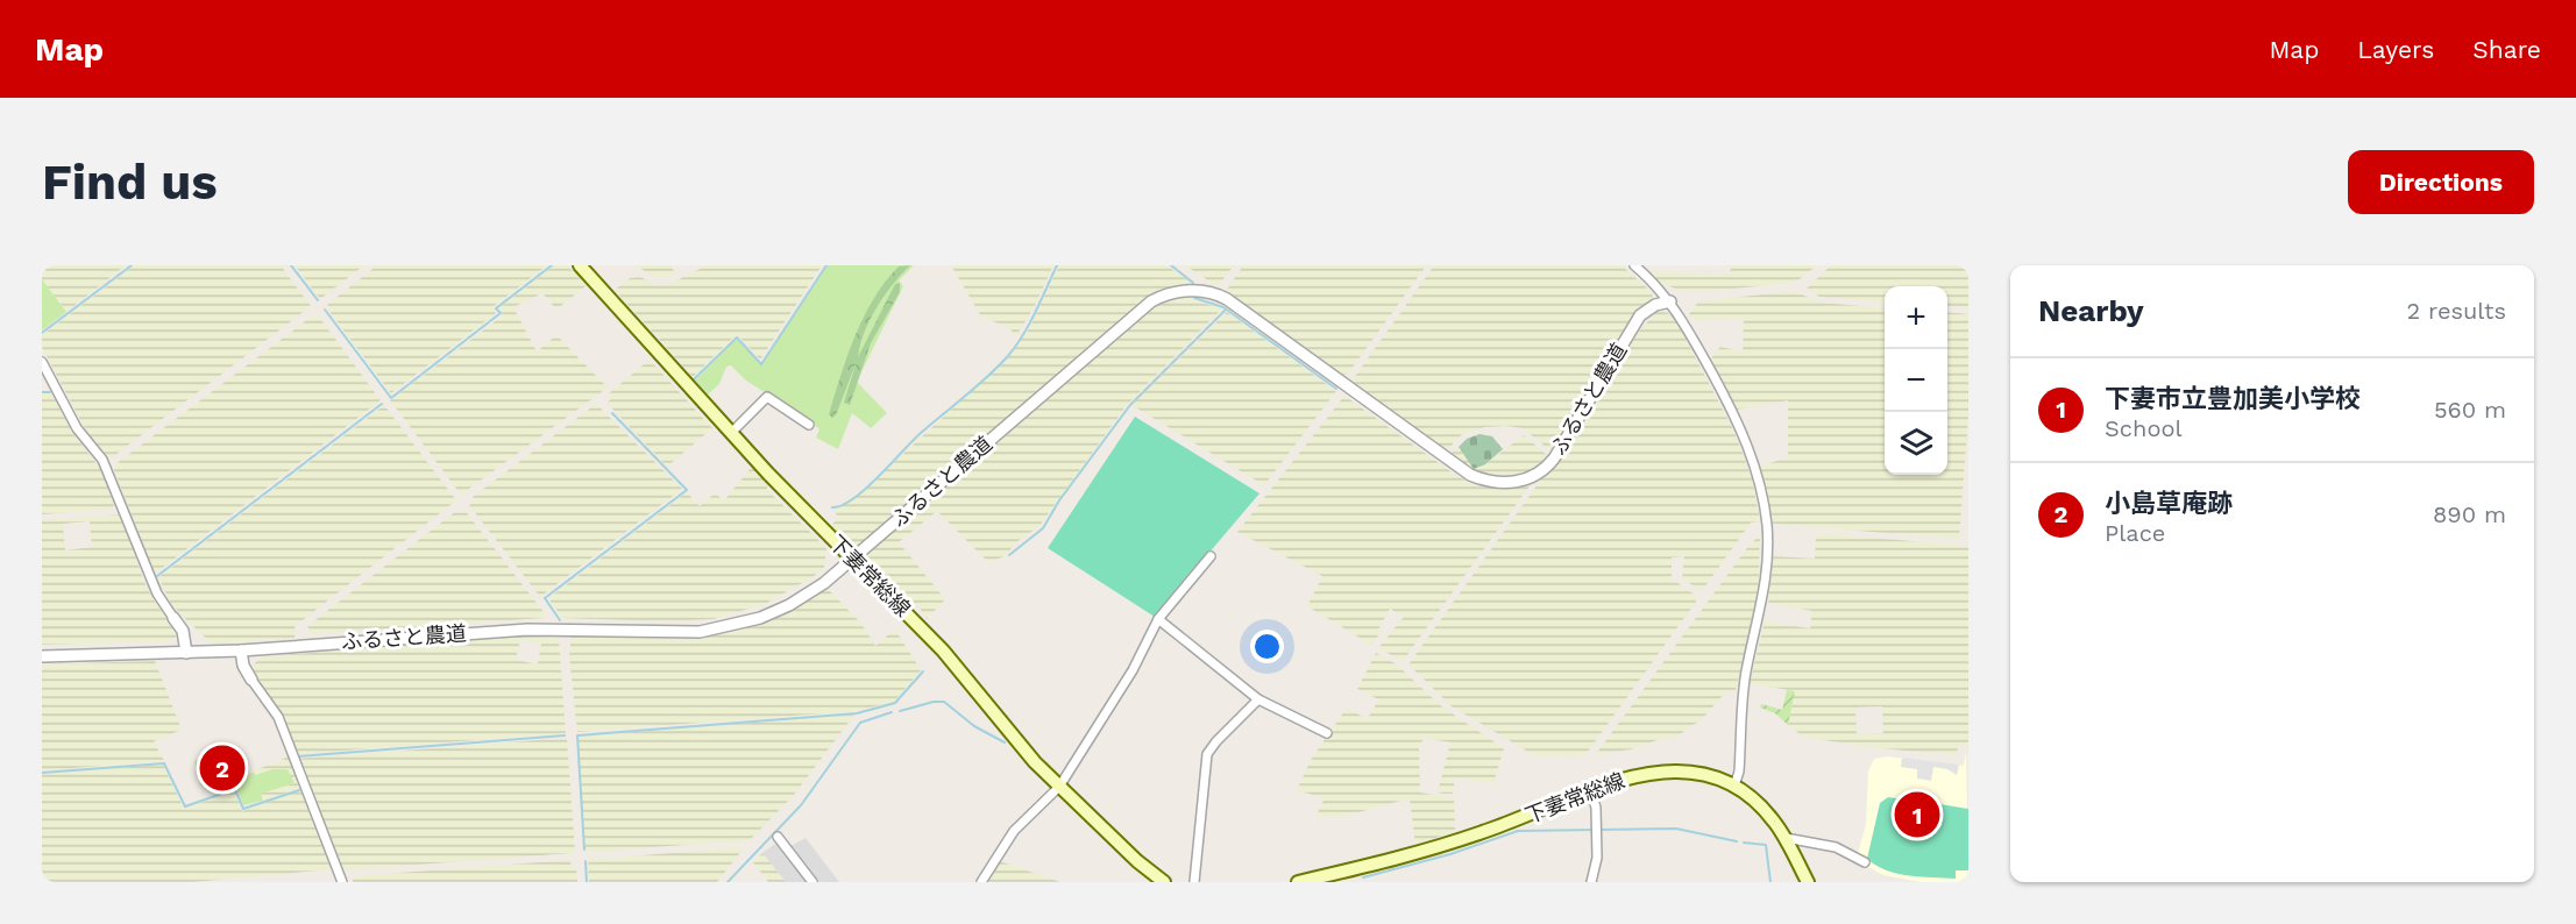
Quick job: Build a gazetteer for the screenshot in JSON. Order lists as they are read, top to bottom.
{
  "streets": {
    "main road": ["下妻常総線"],
    "street": ["ふるさと農道"]
  },
  "crossings": [
    ["ふるさと農道", "下妻常総線"]
  ],
  "page": {
    "header": "Map",
    "nav": ["Map", "Layers", "Share"],
    "buttons": "Directions",
    "title": "Find us",
    "heading": ["Nearby", "2 results"],
    "map_buttons": ["+", "−"],
    "list": [
      {
        "mark": "1",
        "name": "下妻市立豊加美小学校",
        "note": "School",
        "value": "560 m"
      },
      {
        "mark": "2",
        "name": "小島草庵跡",
        "note": "Place",
        "value": "890 m"
      }
    ],
    "pins": ["2", "1"]
  }
}
